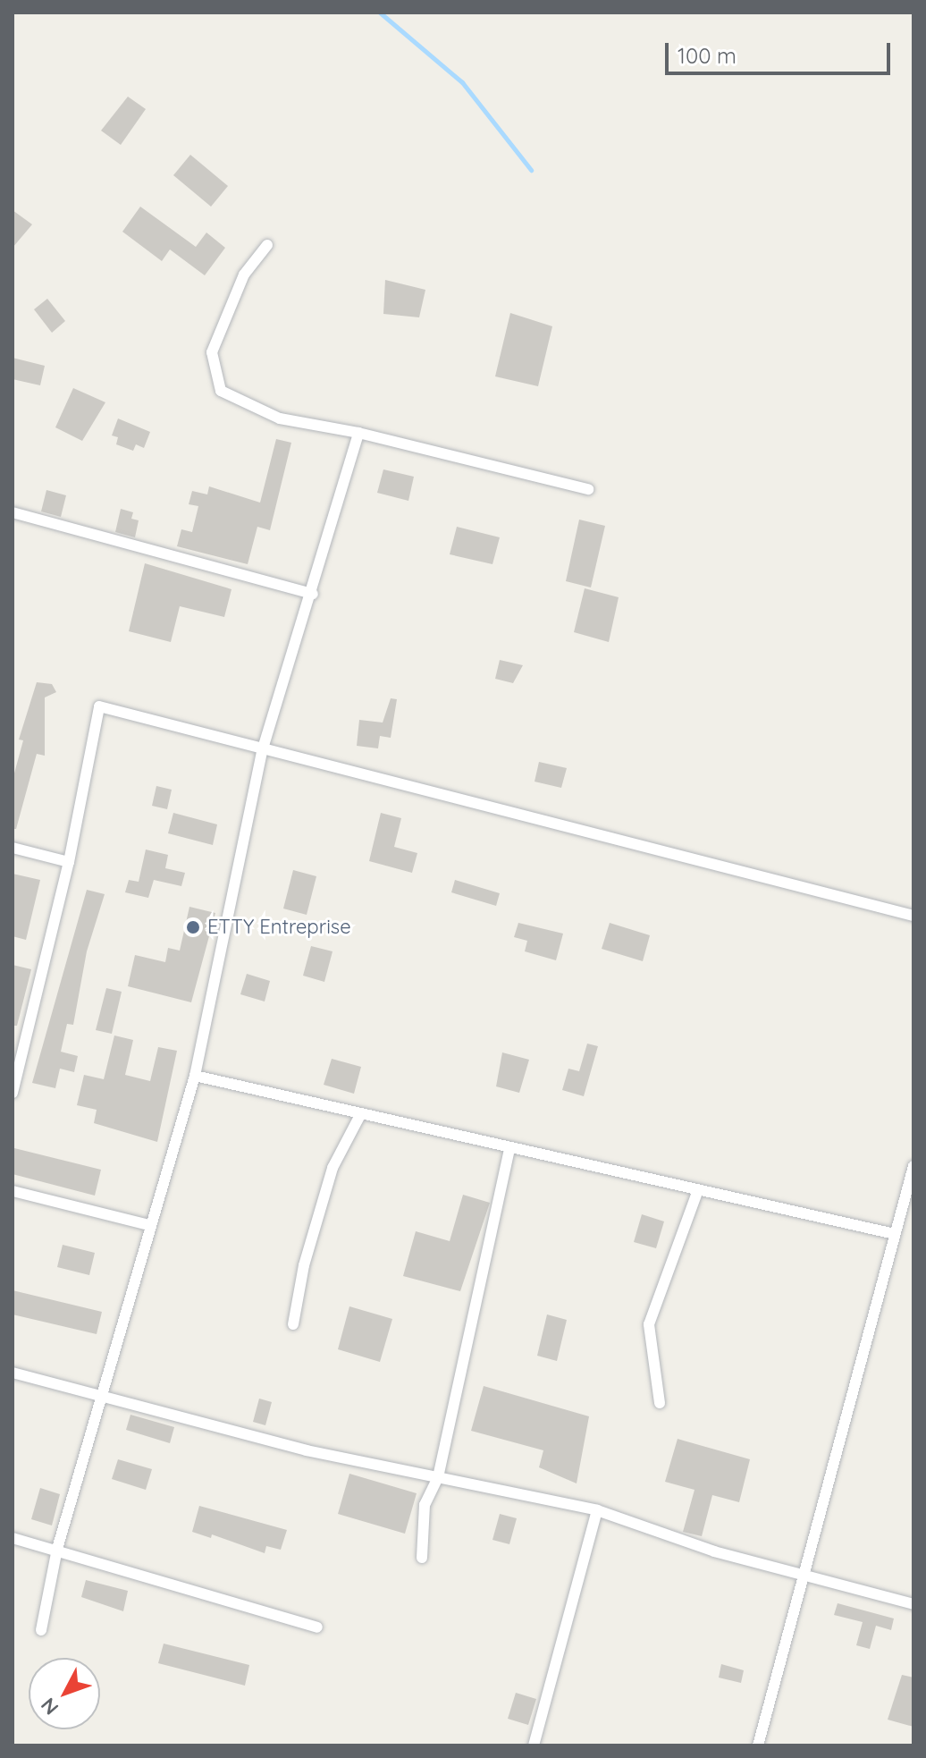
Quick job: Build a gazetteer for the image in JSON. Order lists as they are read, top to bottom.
{
  "places": ["ETTY Entreprise"],
  "scale_bar": "100 m",
  "north": "bottom left"
}
